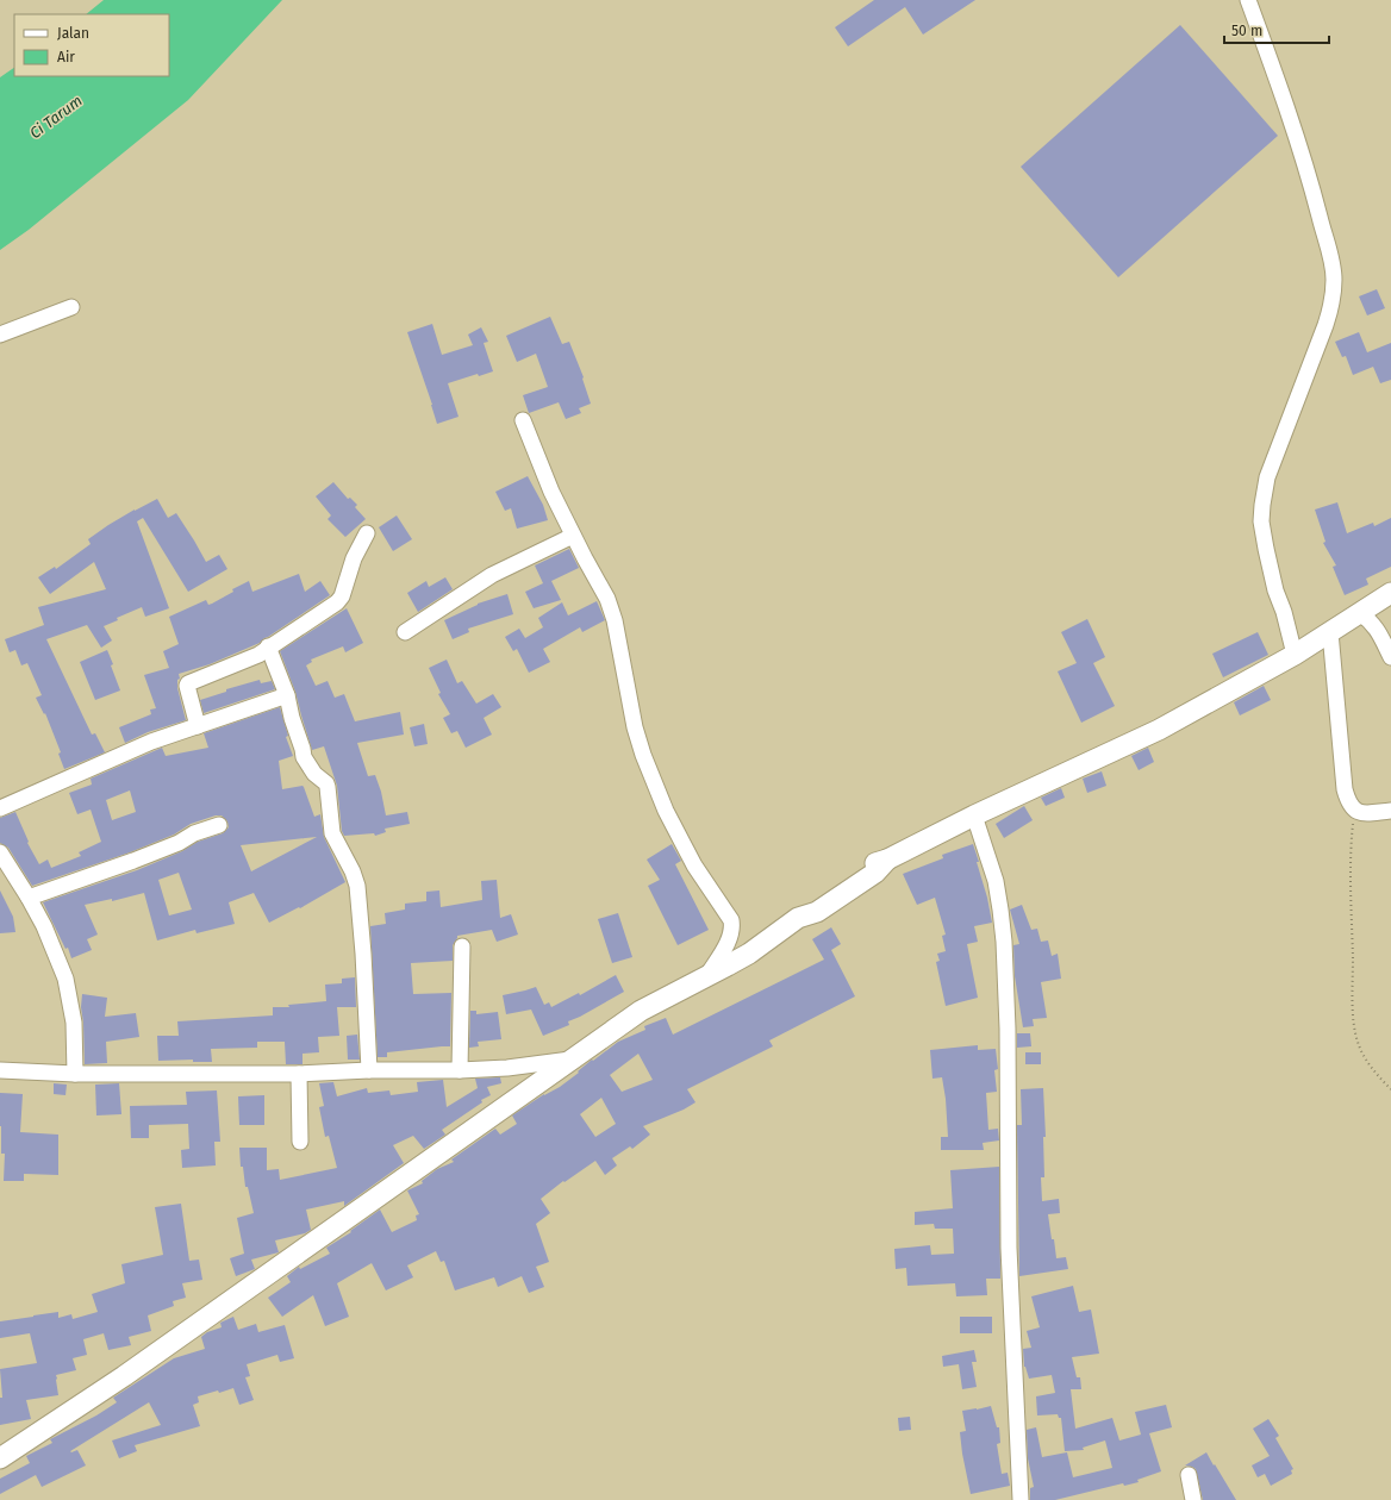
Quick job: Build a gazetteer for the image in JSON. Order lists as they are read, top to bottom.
{
  "water": ["Ci Tarum"],
  "legend": ["Jalan", "Air"],
  "scale_bar": "50 m"
}
